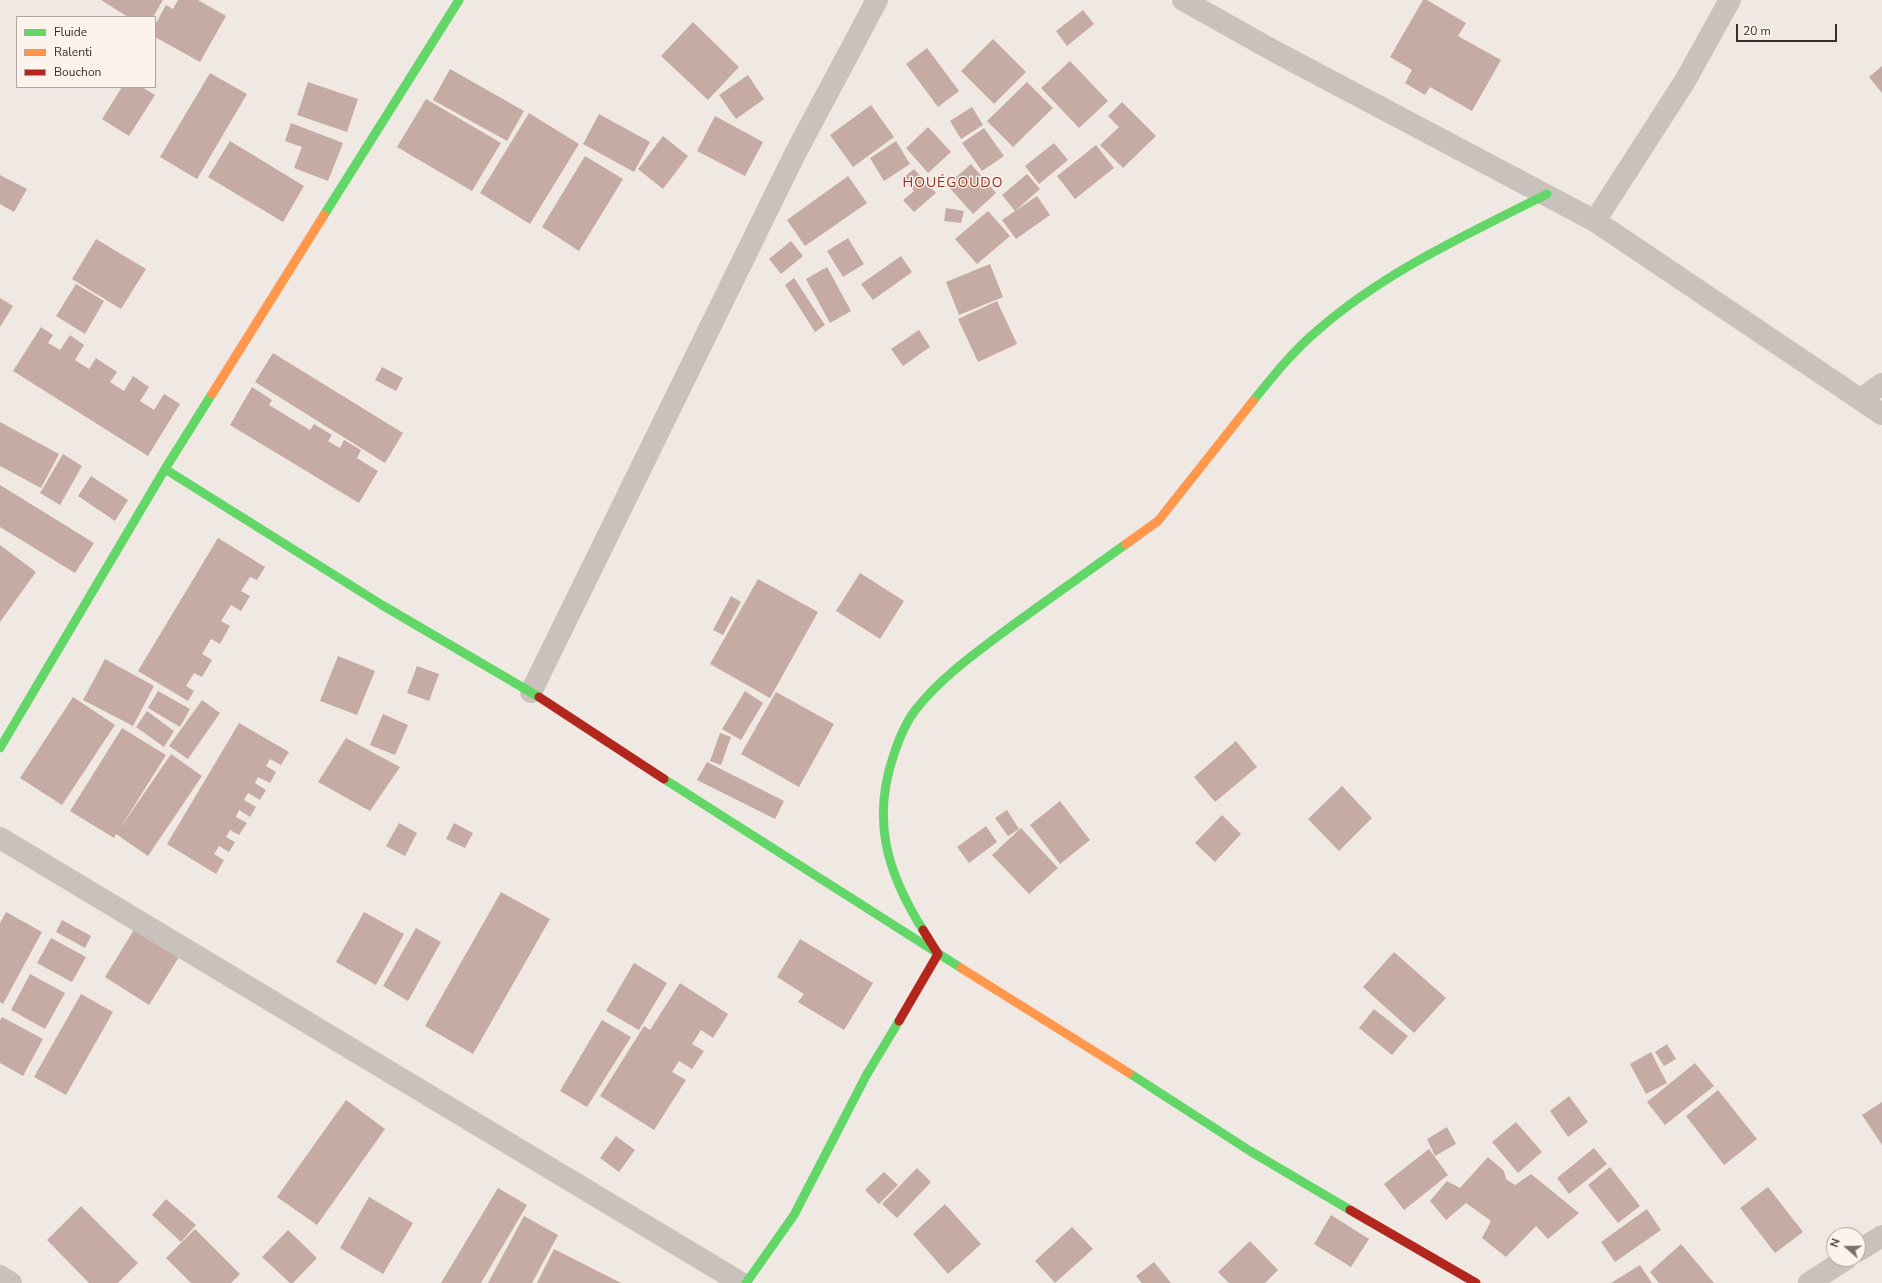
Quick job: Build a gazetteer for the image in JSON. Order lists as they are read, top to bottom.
{
  "districts": ["HOUÉGOUDO"],
  "legend": ["Fluide", "Ralenti", "Bouchon"],
  "scale_bar": "20 m",
  "north": "left"
}
